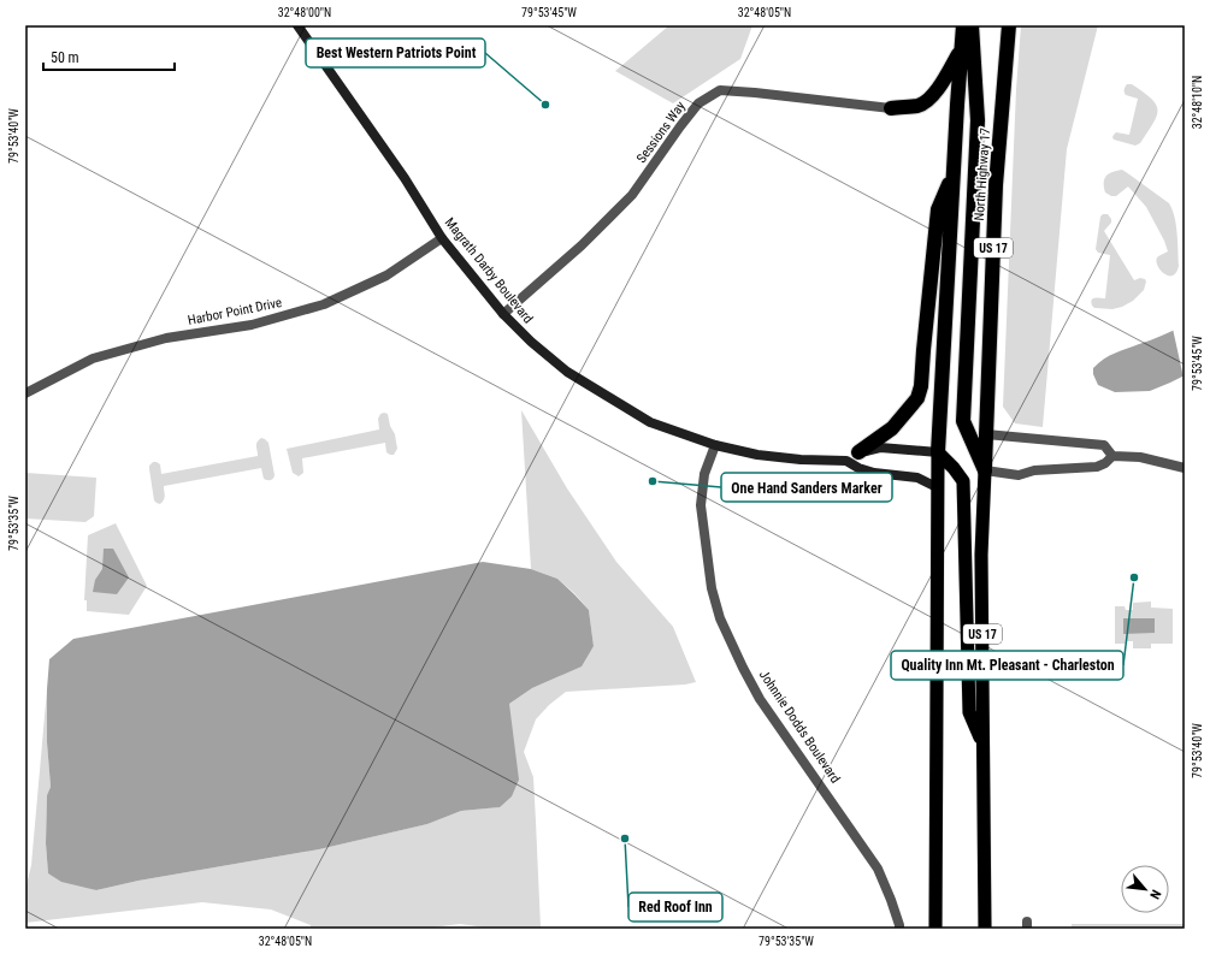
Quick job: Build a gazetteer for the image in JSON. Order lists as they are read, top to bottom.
{
  "streets": {
    "highway": ["North Highway 17", "US 17"],
    "main road": ["Magrath Darby Boulevard"],
    "street": ["Sessions Way", "Harbor Point Drive", "Johnnie Dodds Boulevard"]
  },
  "crossings": [
    ["Sessions Way", "Magrath Darby Boulevard"],
    ["North Highway 17", "US 17"],
    ["Magrath Darby Boulevard", "Harbor Point Drive"],
    ["Magrath Darby Boulevard", "Johnnie Dodds Boulevard"]
  ],
  "places": [
    "Best Western Patriots Point",
    "One Hand Sanders Marker",
    "Quality Inn Mt. Pleasant - Charleston",
    "Red Roof Inn"
  ],
  "scale_bar": "50 m",
  "north": "bottom right",
  "coordinates": [
    "32°48'00\"N",
    "79°53'45\"W",
    "32°48'05\"N",
    "32°48'10\"N",
    "79°53'40\"W",
    "79°53'35\"W"
  ]
}
